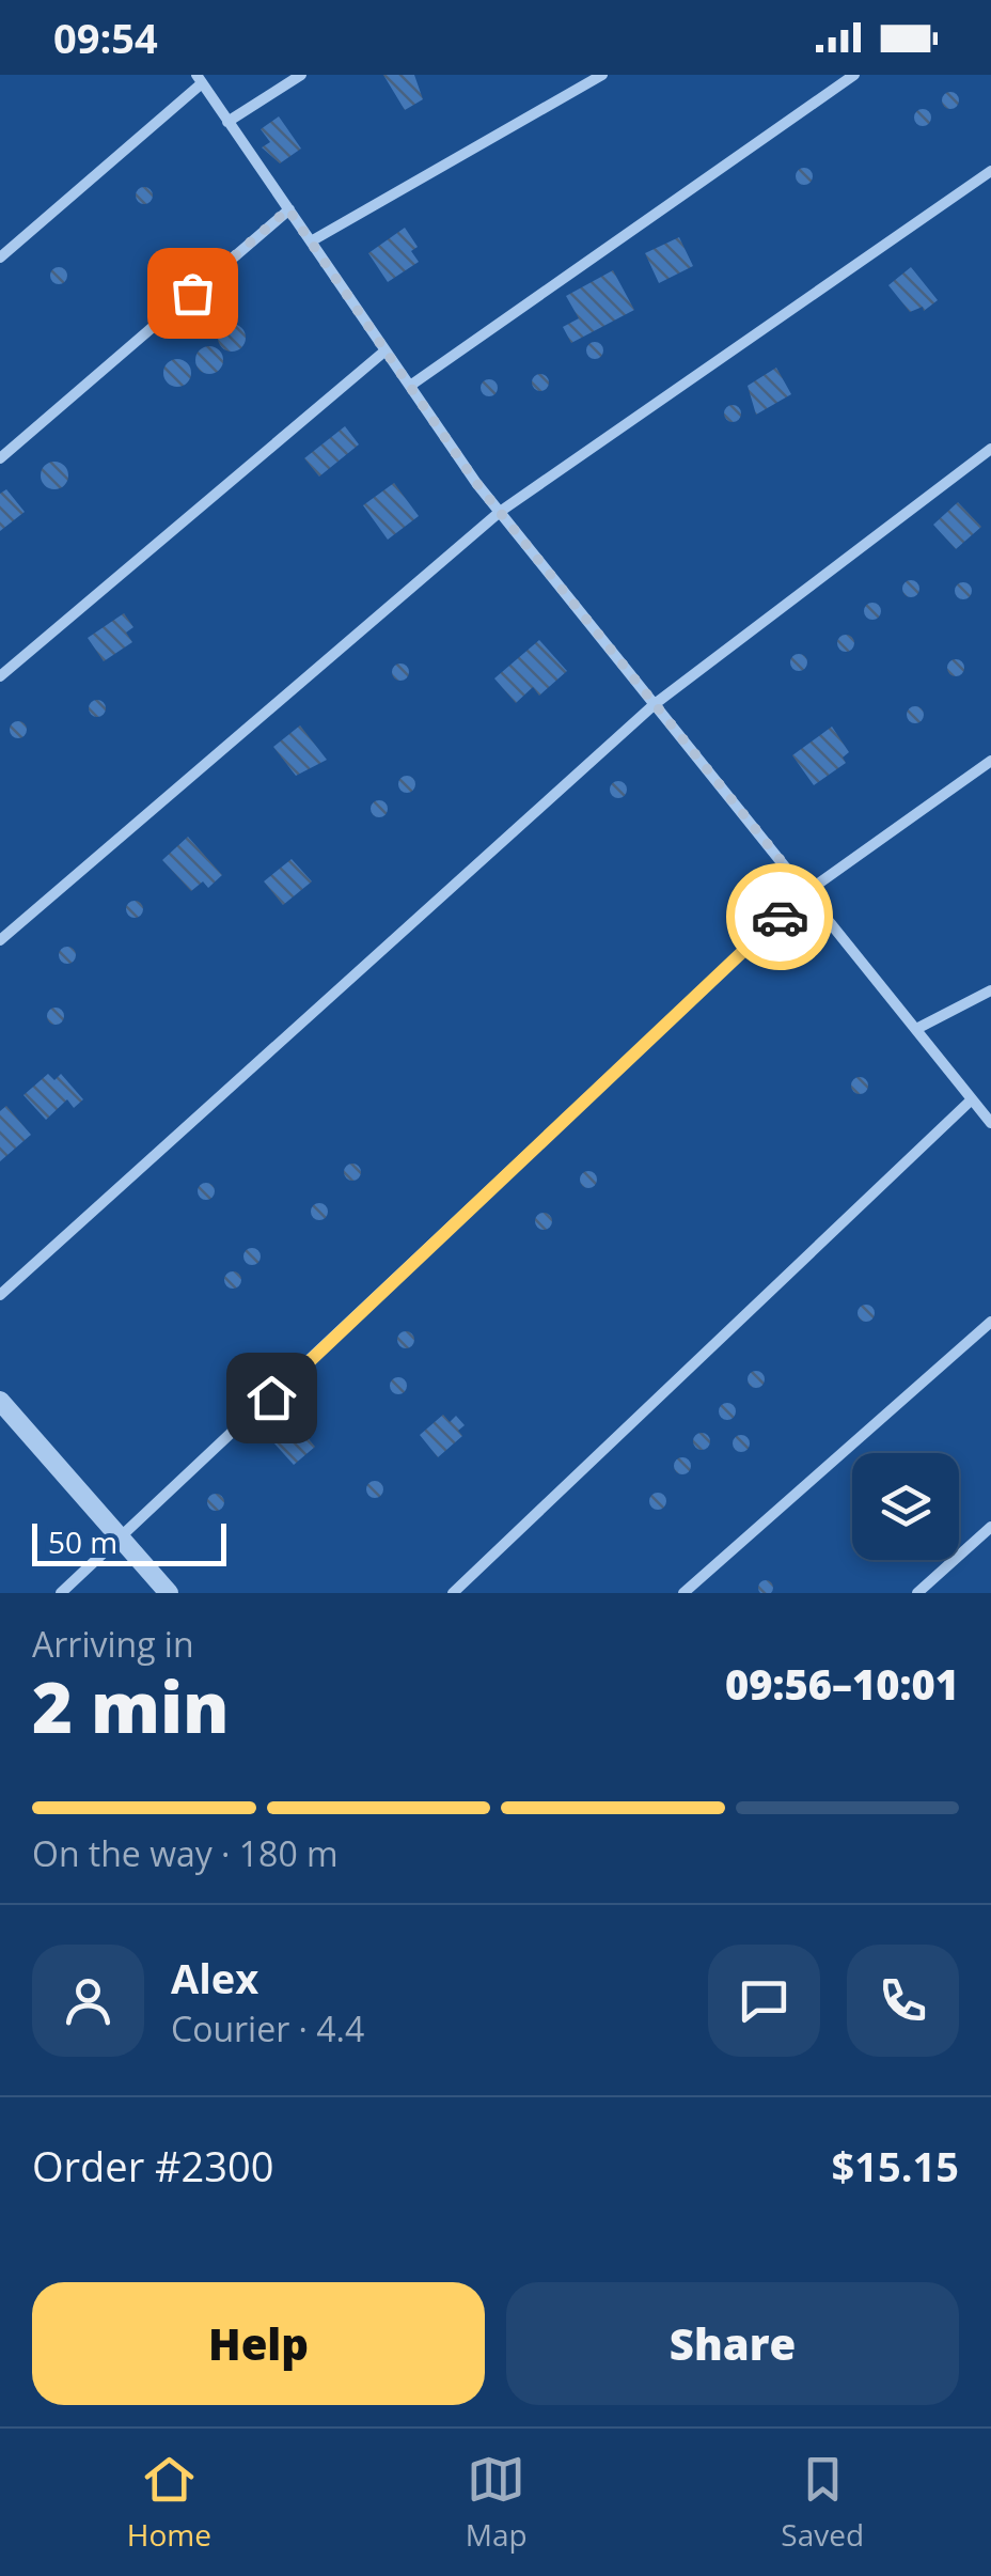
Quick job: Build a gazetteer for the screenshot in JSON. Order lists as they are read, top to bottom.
{
  "scale_bar": "50 m",
  "page": {
    "status": "09:54",
    "scale": "50 m",
    "heading": ["2 min", "Arriving in", "09:56–10:01"],
    "panel": [
      "Alex",
      "Courier · 4.4",
      "Order #2300",
      "$15.15"
    ],
    "bar": "On the way · 180 m",
    "buttons": ["Help", "Share"],
    "tabs": ["Home", "Map", "Saved"]
  }
}
